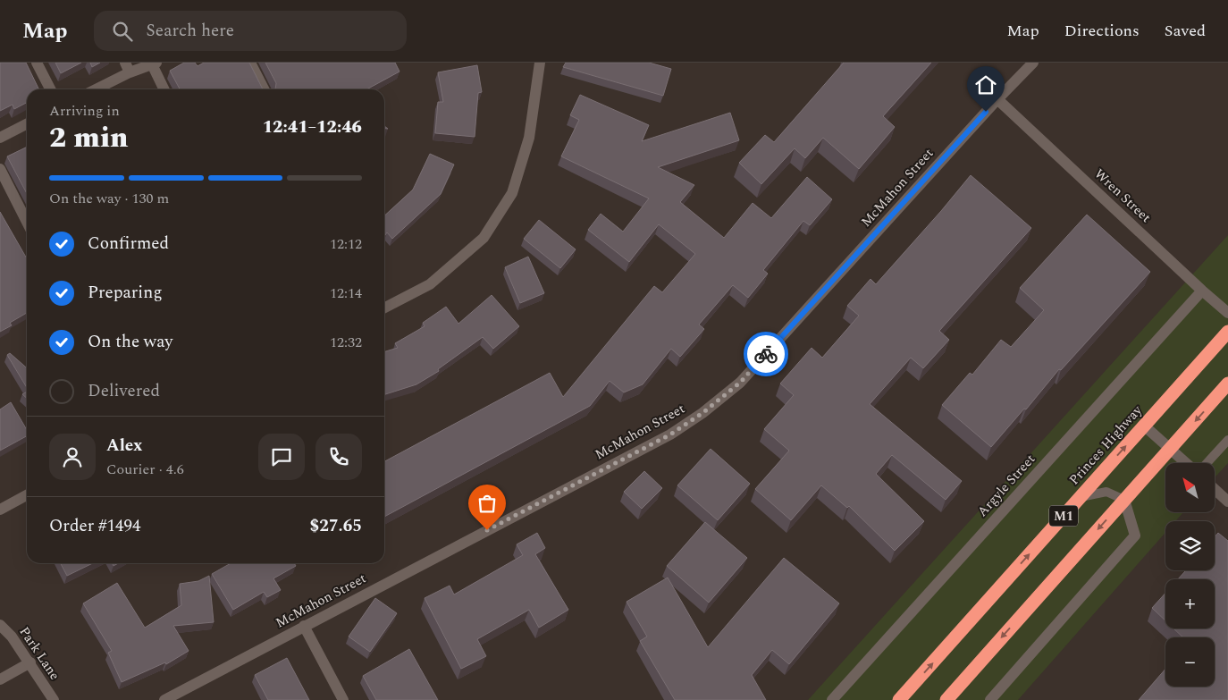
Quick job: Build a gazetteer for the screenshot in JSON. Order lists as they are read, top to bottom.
{
  "streets": {
    "highway": ["Princes Highway", "M1"],
    "street": [
      "McMahon Street",
      "Wren Street",
      "Argyle Street",
      "Park Lane"
    ]
  },
  "crossings": [
    ["McMahon Street", "Wren Street"],
    ["Wren Street", "Argyle Street"]
  ],
  "north": "top left",
  "page": {
    "header": "Map",
    "search": "Search here",
    "nav": ["Map", "Directions", "Saved"],
    "heading": ["2 min", "Arriving in", "12:41–12:46"],
    "panel": [
      "Alex",
      "Courier · 4.6",
      "Order #1494",
      "$27.65"
    ],
    "bar": "On the way · 130 m",
    "list": [
      ["Confirmed", "12:12"],
      ["Preparing", "12:14"],
      ["On the way", "12:32"],
      "Delivered"
    ],
    "map_buttons": ["+", "−"]
  }
}
